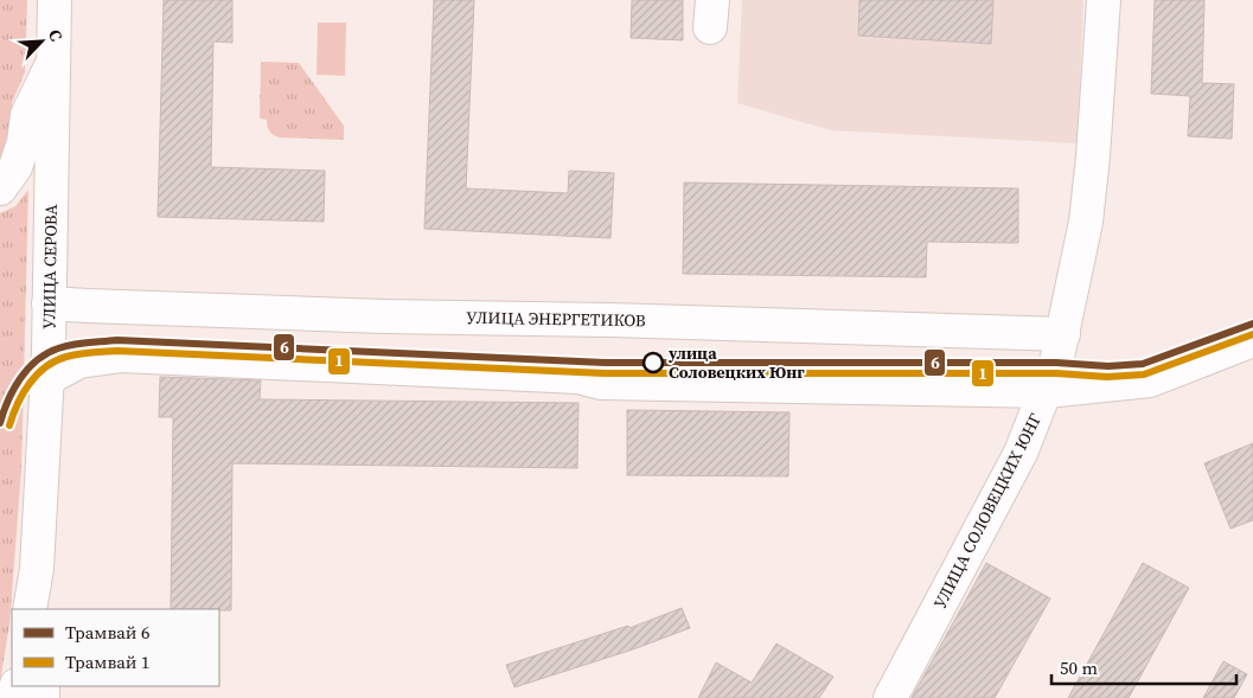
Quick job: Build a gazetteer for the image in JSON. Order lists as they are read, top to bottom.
{
  "streets": {
    "street": ["УЛИЦА СЕРОВА", "УЛИЦА ЭНЕРГЕТИКОВ", "УЛИЦА СОЛОВЕЦКИХ ЮНГ"]
  },
  "crossings": [
    ["УЛИЦА СЕРОВА", "УЛИЦА ЭНЕРГЕТИКОВ"],
    ["УЛИЦА ЭНЕРГЕТИКОВ", "УЛИЦА СОЛОВЕЦКИХ ЮНГ"]
  ],
  "places": ["улица Соловецких Юнг"],
  "lines": ["tram line 6", "tram line 1"],
  "legend": ["Трамвай 6", "Трамвай 1"],
  "scale_bar": "50 m",
  "north": "top right"
}
